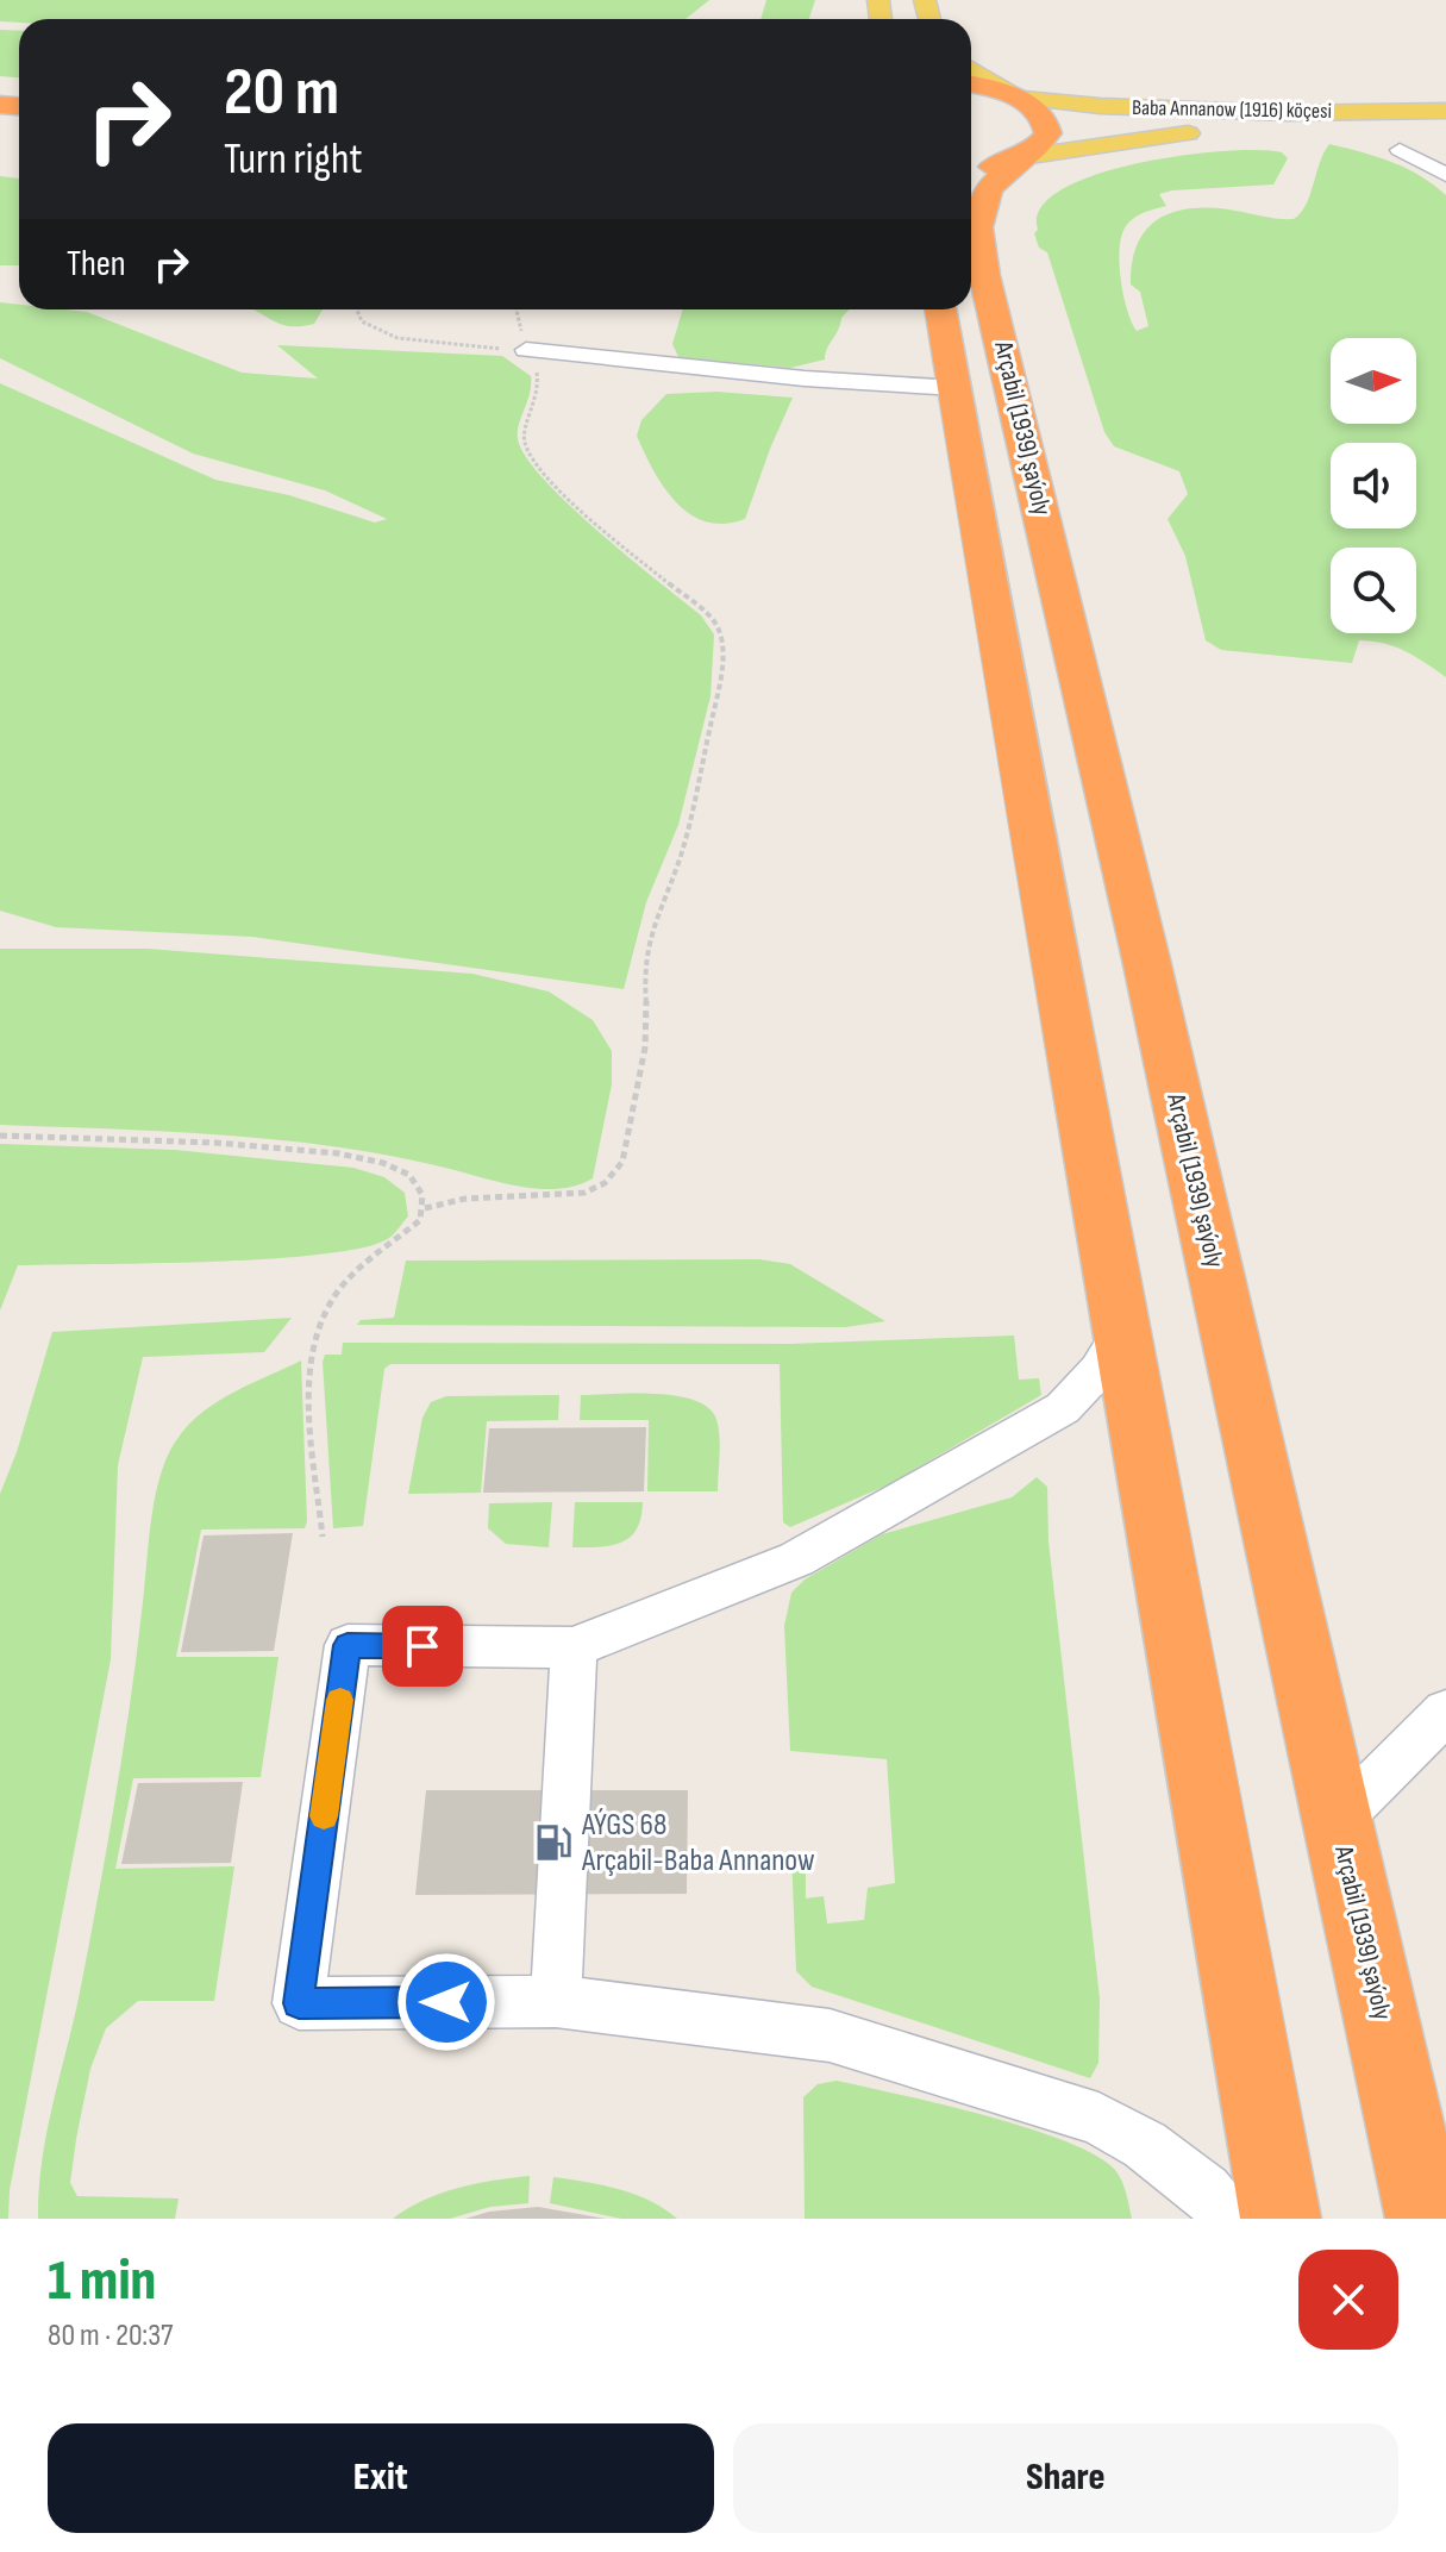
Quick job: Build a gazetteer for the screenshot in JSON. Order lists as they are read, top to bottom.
{
  "streets": {
    "highway": ["Arçabil (1939) şaýoly"],
    "main road": ["Baba Annanow (1916) köçesi"]
  },
  "crossings": [
    ["Baba Annanow (1916) köçesi", "Arçabil (1939) şaýoly"]
  ],
  "places": {
    "fuel station": ["AÝGS 68 Arçabil-Baba Annanow"]
  },
  "north": "right",
  "page": {
    "turn": ["20 m", "Turn right"],
    "then": "Then",
    "heading": ["1 min", "80 m · 20:37"],
    "buttons": ["Exit", "Share"]
  }
}
